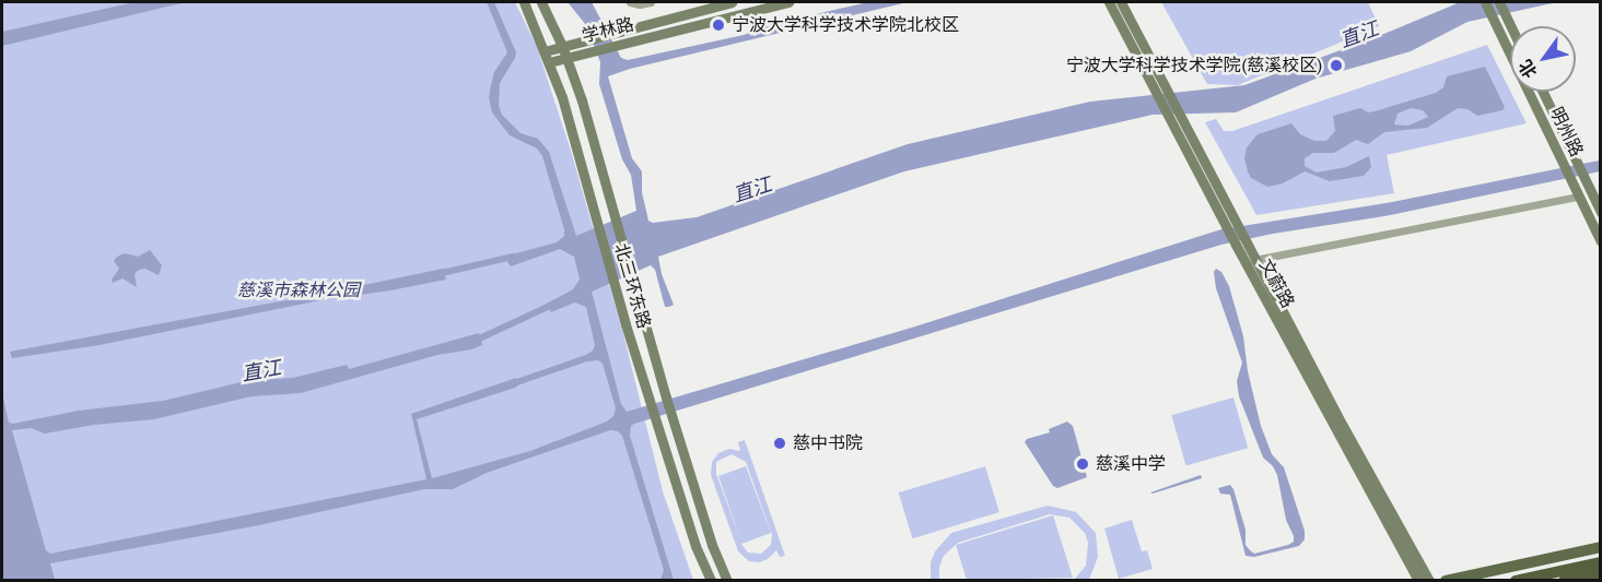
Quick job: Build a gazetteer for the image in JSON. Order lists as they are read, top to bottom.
{
  "streets": {
    "main road": [
      "学林路",
      "明州路",
      "文蔚路",
      "北三环东路"
    ]
  },
  "crossings": [
    ["学林路", "北三环东路"]
  ],
  "water": ["直江"],
  "parks": ["慈溪市森林公园"],
  "places": [
    "宁波大学科学技术学院北校区",
    "宁波大学科学技术学院(慈溪校区)",
    "慈中书院",
    "慈溪中学"
  ],
  "north": "bottom left"
}
